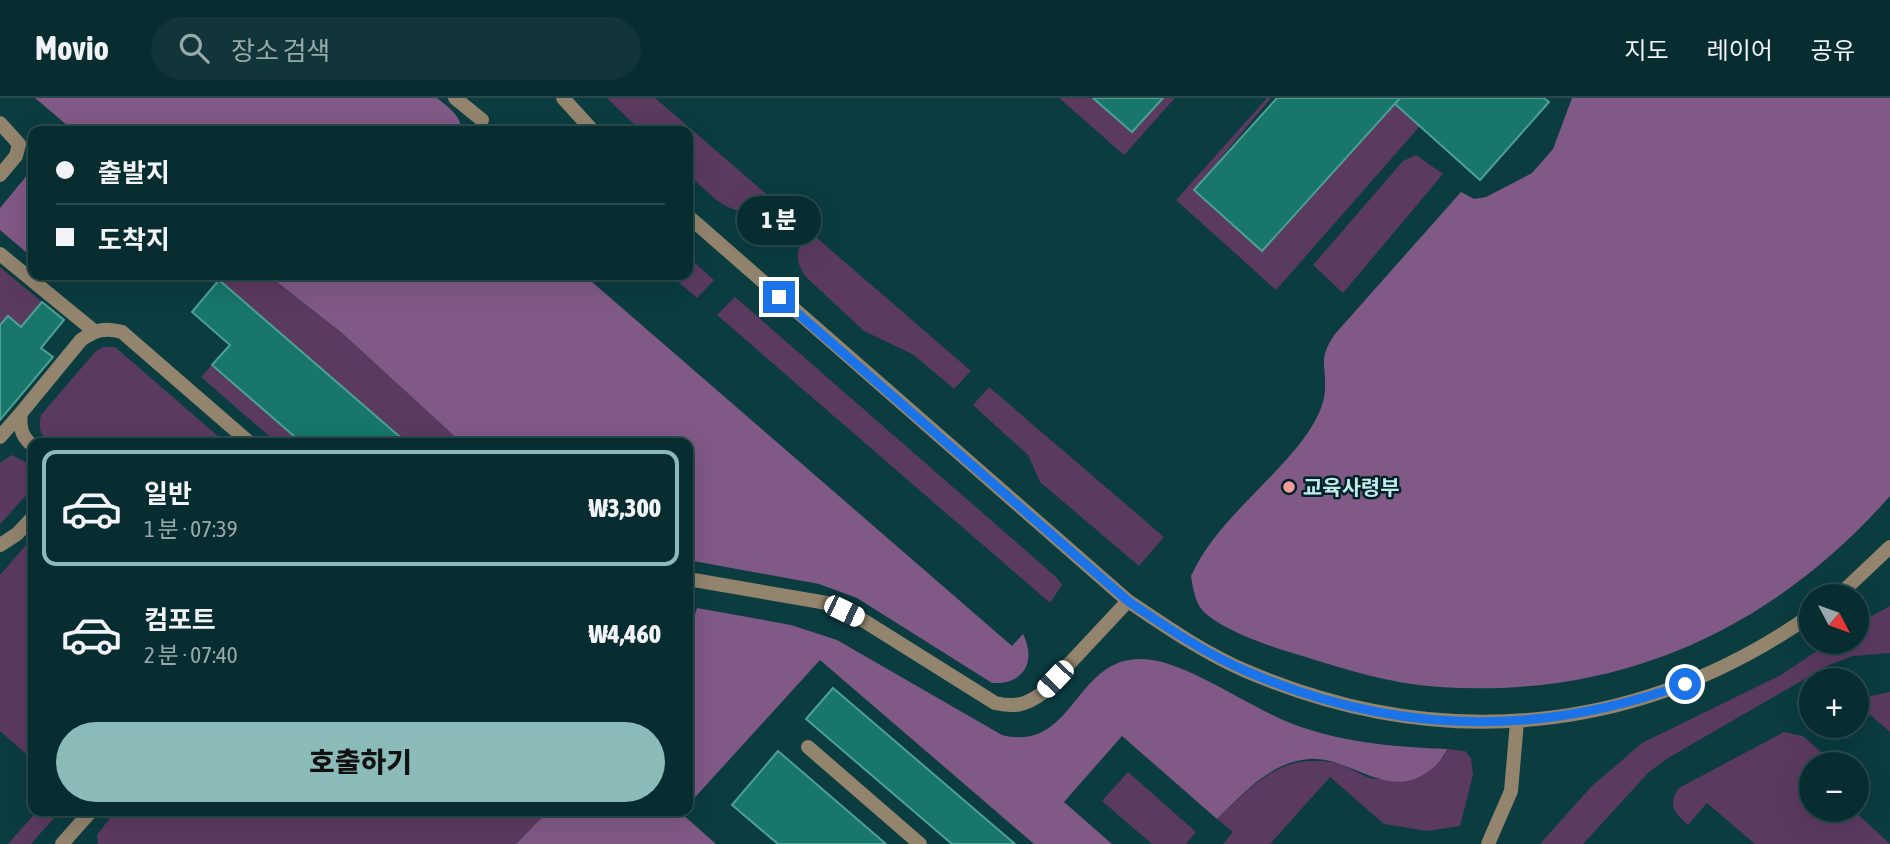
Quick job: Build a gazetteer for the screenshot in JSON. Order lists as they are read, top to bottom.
{
  "places": ["교육사령부"],
  "north": "bottom right",
  "page": {
    "header": "Movio",
    "search": "장소 검색",
    "nav": ["지도", "레이어", "공유"],
    "banner": ["출발지", "도착지"],
    "bubble": "1 분",
    "list": [
      {
        "name": "일반",
        "note": "1 분 · 07:39",
        "value": "₩3,300"
      },
      {
        "name": "컴포트",
        "note": "2 분 · 07:40",
        "value": "₩4,460"
      }
    ],
    "map_buttons": ["+", "−"],
    "buttons": "호출하기"
  }
}
